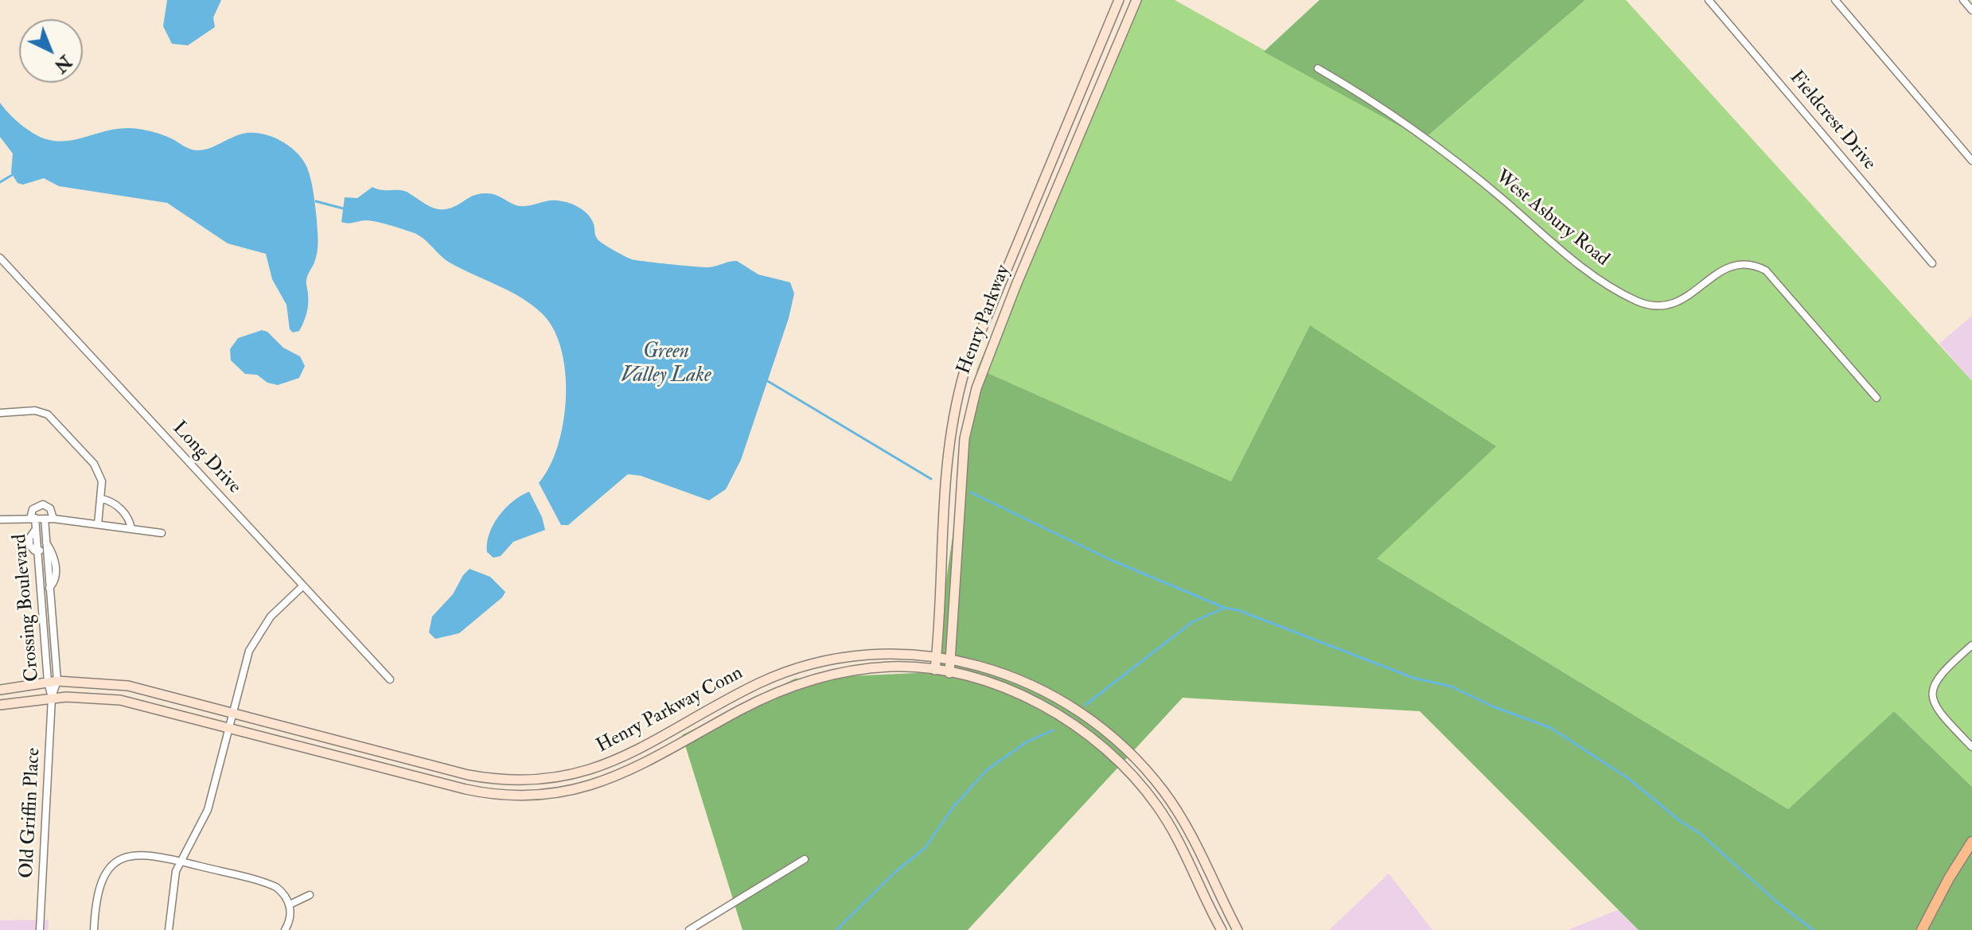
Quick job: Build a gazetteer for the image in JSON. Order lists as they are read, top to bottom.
{
  "streets": {
    "street": [
      "Fieldcrest Drive",
      "West Asbury Road",
      "Henry Parkway",
      "Long Drive",
      "Crossing Boulevard",
      "Henry Parkway Conn",
      "Old Griffin Place"
    ]
  },
  "crossings": [
    ["Henry Parkway", "Henry Parkway Conn"],
    ["Crossing Boulevard", "Henry Parkway Conn"],
    ["Crossing Boulevard", "Old Griffin Place"],
    ["Henry Parkway Conn", "Old Griffin Place"]
  ],
  "water": ["Green Valley Lake"],
  "north": "bottom right"
}
